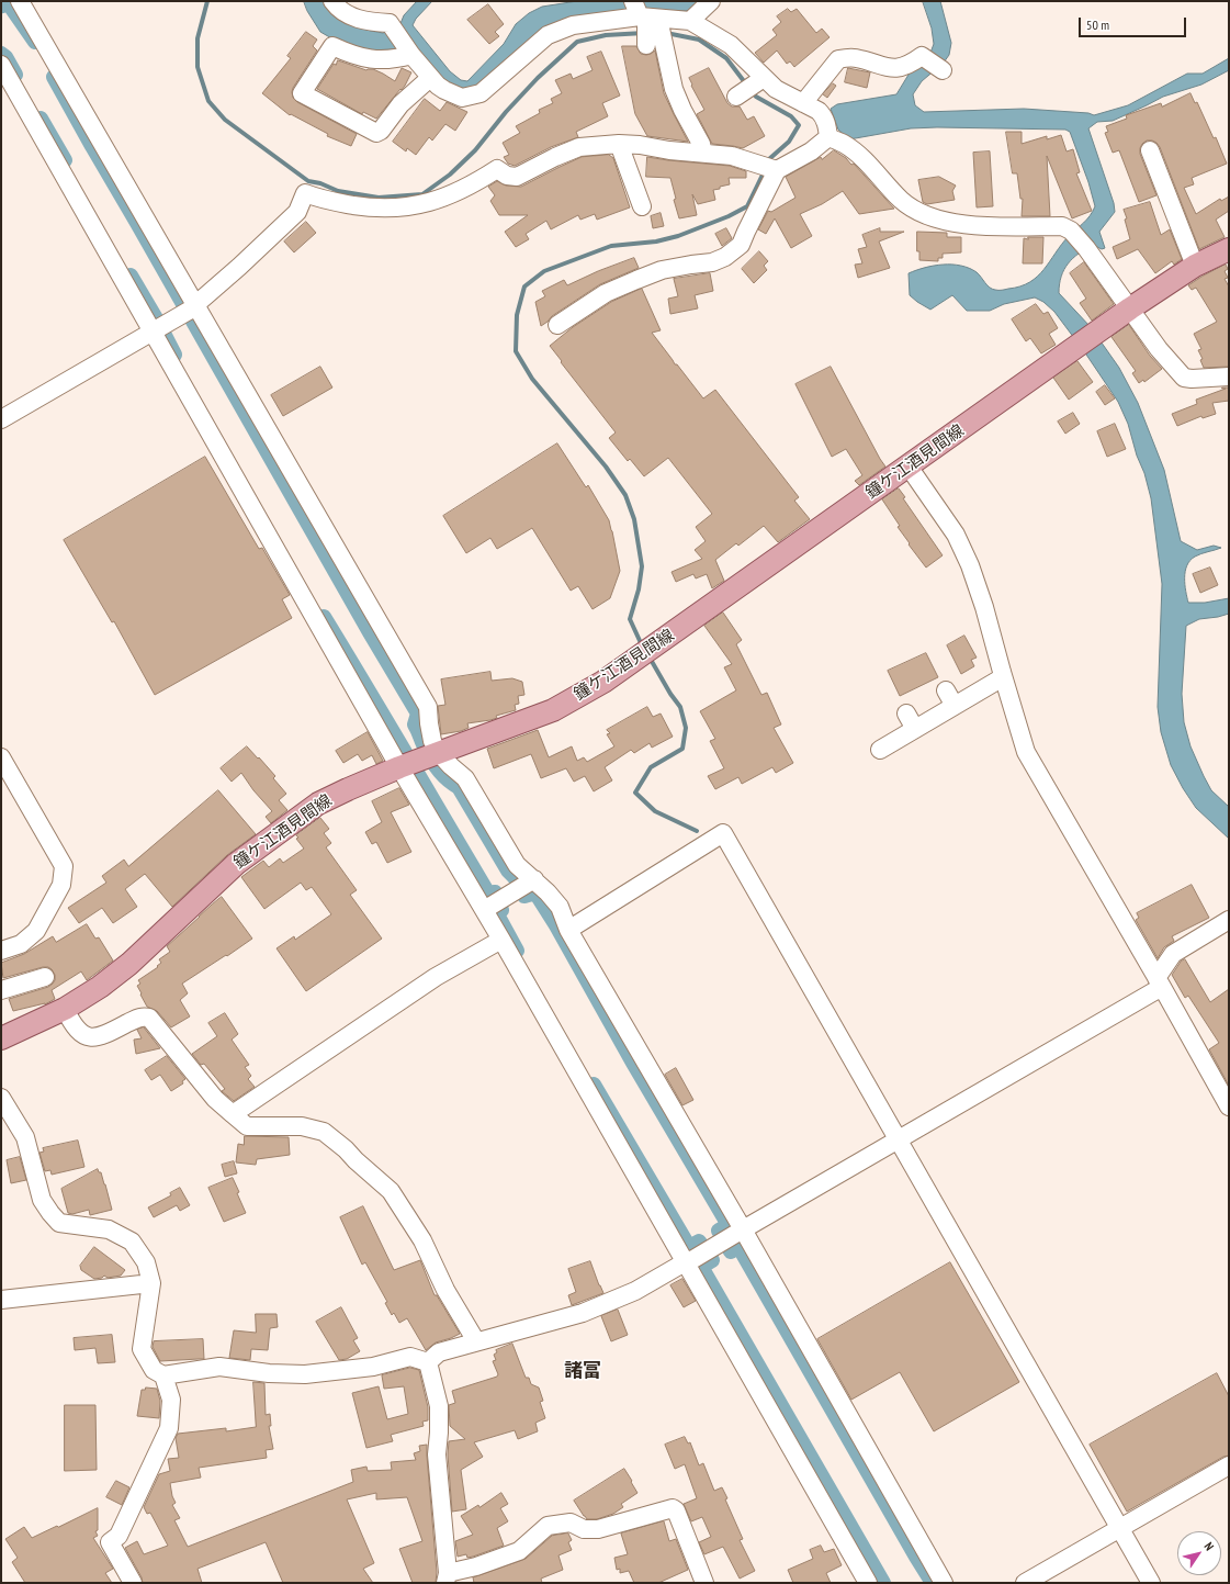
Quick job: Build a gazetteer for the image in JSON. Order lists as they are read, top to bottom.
{
  "streets": {
    "main road": ["鐘ケ江酒見間線"]
  },
  "districts": ["諸富"],
  "scale_bar": "50 m",
  "north": "top right"
}
